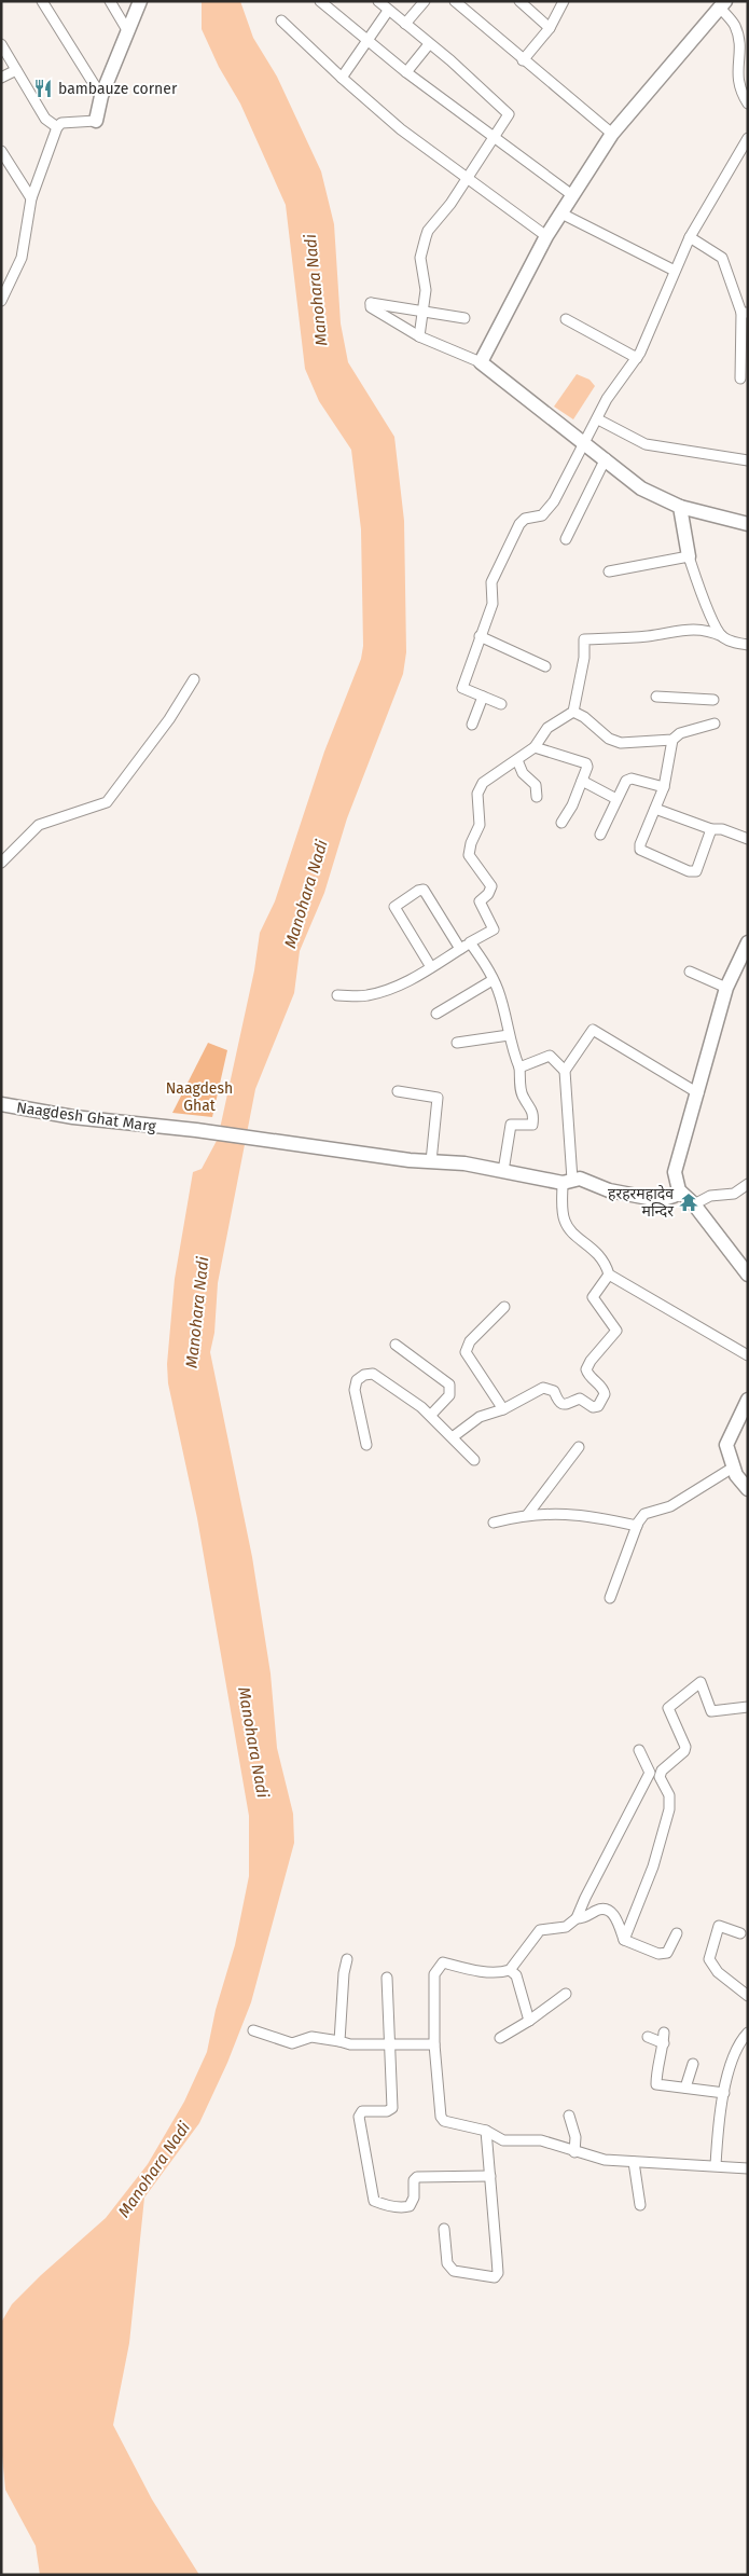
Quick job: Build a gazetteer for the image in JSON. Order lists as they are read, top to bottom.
{
  "streets": {
    "street": ["Naagdesh Ghat Marg"]
  },
  "water": ["Manohara Nadi"],
  "parks": ["Naagdesh Ghat"],
  "places": {
    "restaurant": ["bambauze corner"],
    "temple": ["हरहरमहादेव मन्दिर"]
  }
}
